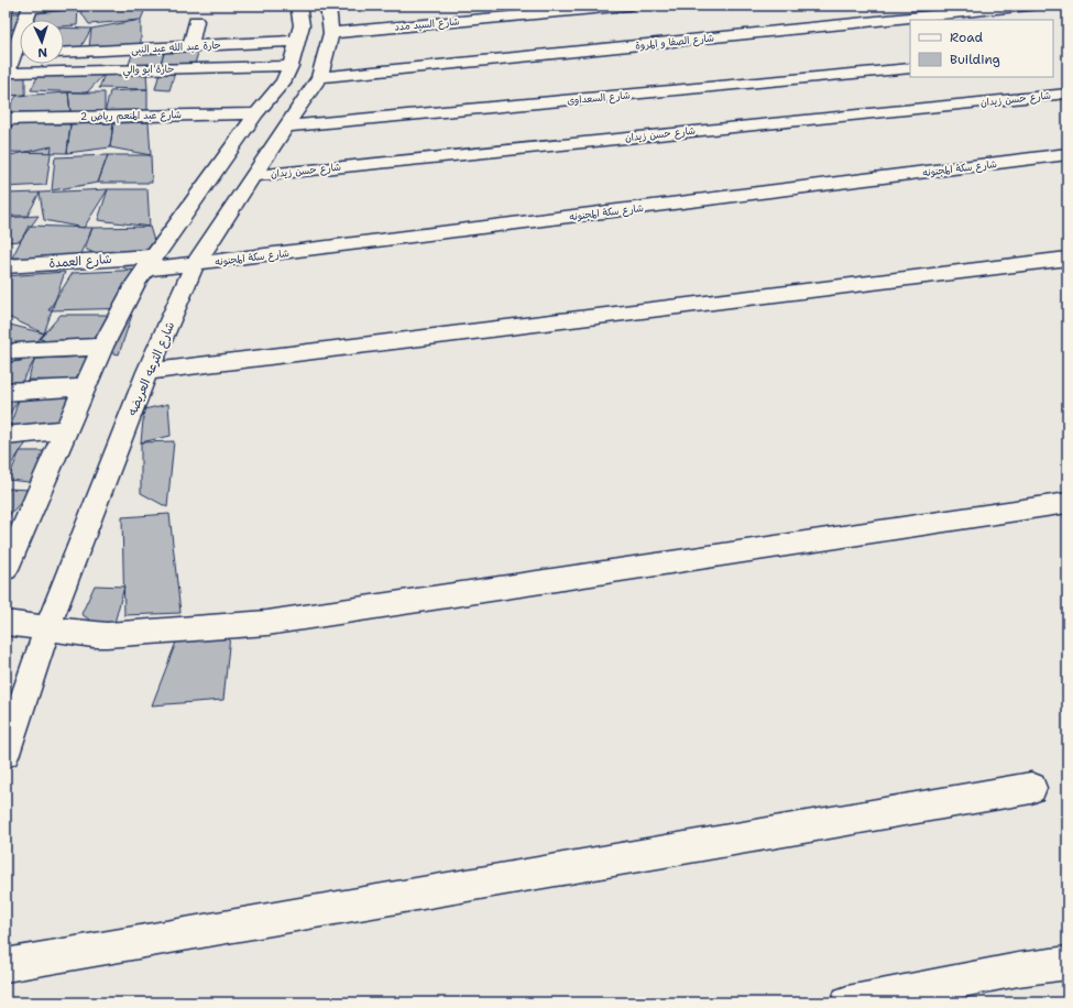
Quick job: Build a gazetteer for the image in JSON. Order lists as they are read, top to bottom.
{
  "streets": {
    "street": [
      "شارع السيد مدد",
      "شارع الصفا و المروة",
      "حارة عبد الله عبد النبى",
      "حارة ابو والي",
      "شارع السعداوى",
      "شارع حسن زيدان",
      "شارع عبد المنعم رياض 2",
      "شارع سكة المجنونه",
      "شارع العمدة",
      "شارع الترعه العريضه"
    ]
  },
  "crossings": [
    ["شارع السيد مدد", "حارة عبد الله عبد النبى"],
    ["شارع السيد مدد", "شارع الترعه العريضه"],
    ["شارع الصفا و المروة", "شارع الترعه العريضه"],
    ["شارع السعداوى", "شارع الترعه العريضه"],
    ["شارع حسن زيدان", "شارع الترعه العريضه"],
    ["شارع سكة المجنونه", "شارع العمدة"],
    ["شارع سكة المجنونه", "شارع الترعه العريضه"]
  ],
  "legend": ["Road", "Building"],
  "north": "bottom"
}
